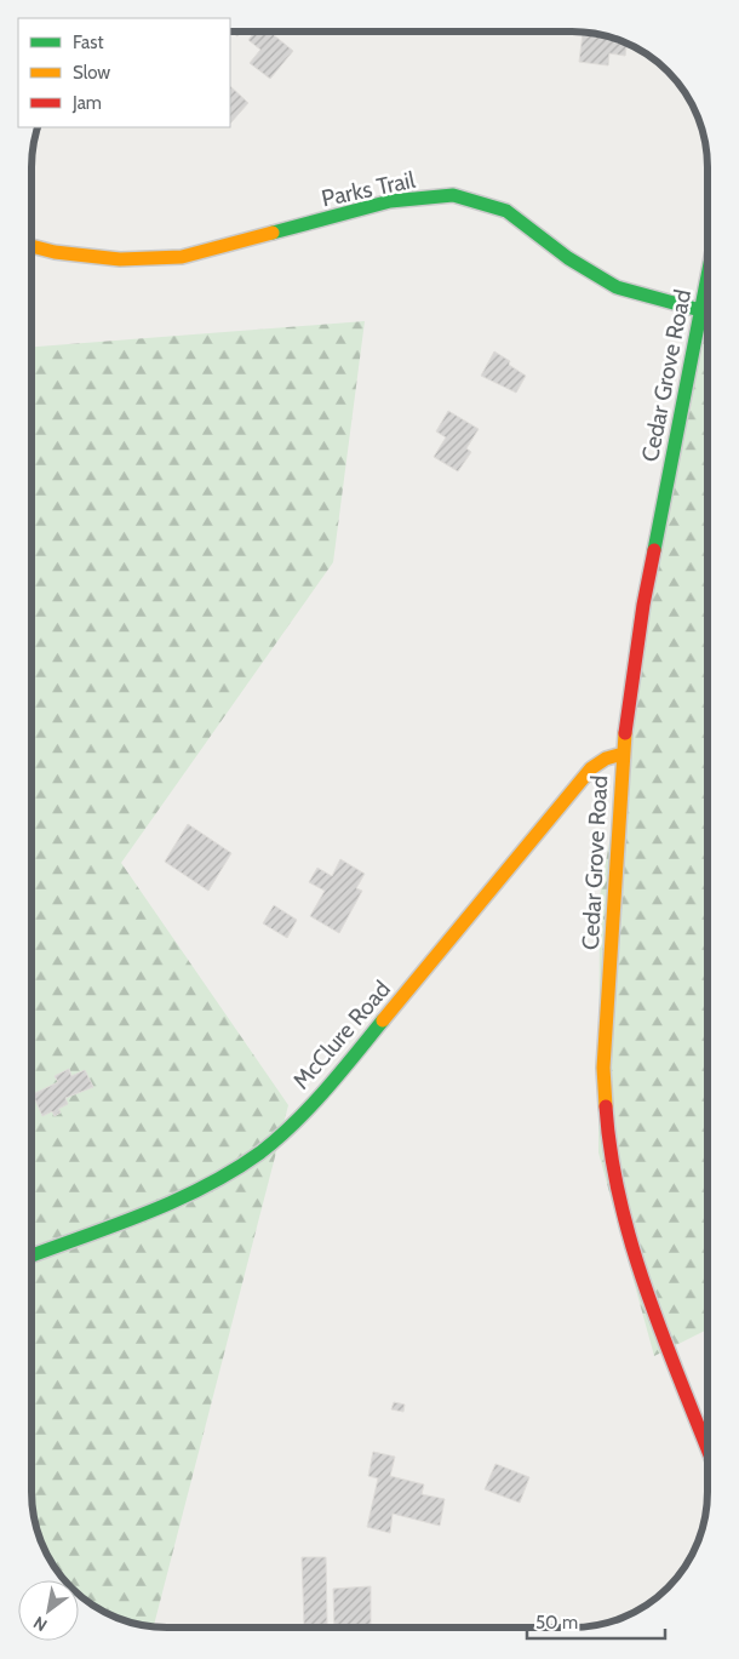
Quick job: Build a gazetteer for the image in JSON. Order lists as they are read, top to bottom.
{
  "streets": {
    "street": ["Parks Trail", "Cedar Grove Road", "McClure Road"]
  },
  "crossings": [
    ["Parks Trail", "Cedar Grove Road"],
    ["Cedar Grove Road", "McClure Road"]
  ],
  "legend": ["Fast", "Slow", "Jam"],
  "scale_bar": "50 m",
  "north": "bottom left"
}
